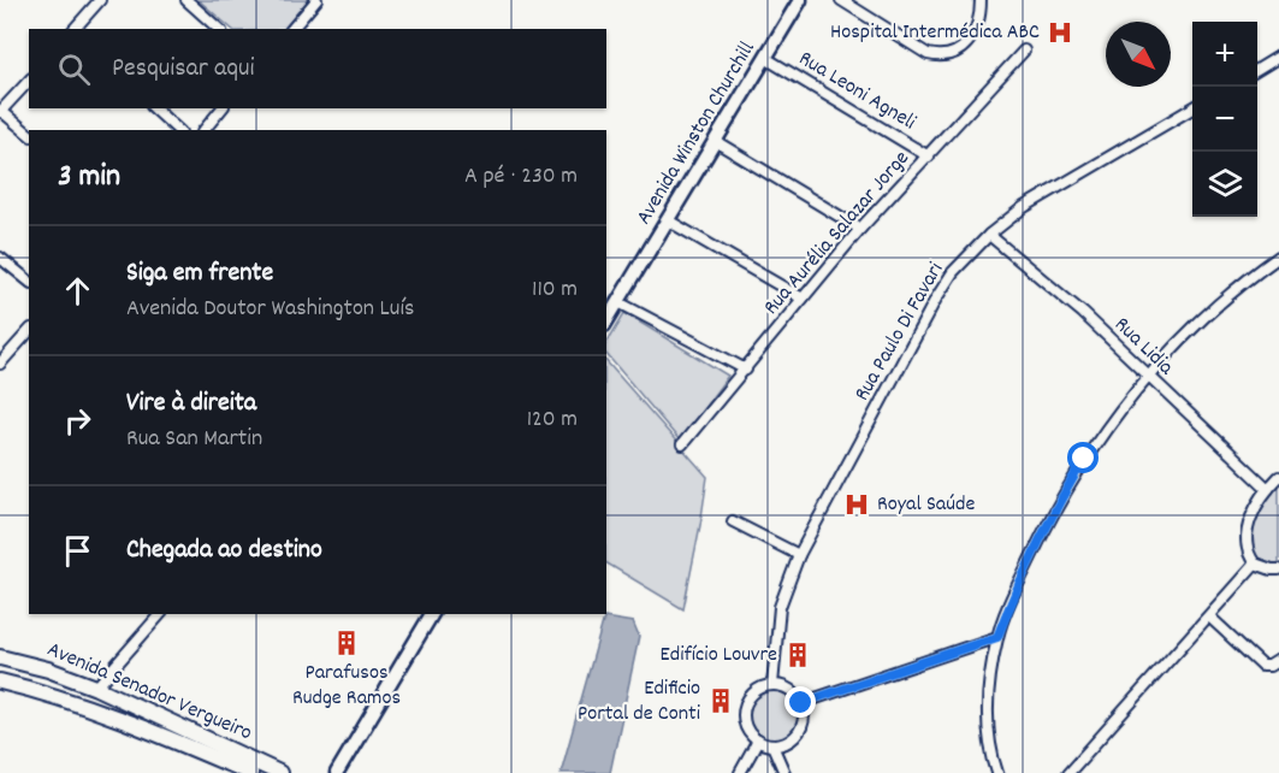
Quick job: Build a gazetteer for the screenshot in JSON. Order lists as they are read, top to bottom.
{
  "streets": {
    "main road": ["Avenida Winston Churchill", "Avenida Senador Vergueiro"],
    "street": [
      "Rua Leoni Agneli",
      "Rua Aurélia Salazar Jorge",
      "Rua Paulo Di Favari",
      "Rua Lidia"
    ]
  },
  "crossings": [
    ["Rua Leoni Agneli", "Avenida Winston Churchill"],
    ["Rua Leoni Agneli", "Rua Aurélia Salazar Jorge"],
    ["Rua Paulo Di Favari", "Rua Lidia"]
  ],
  "places": {
    "hospital": ["Hospital Intermédica ABC", "Royal Saúde"],
    "building": ["Parafusos Rudge Ramos", "Edifício Louvre", "Edificio Portal de Conti"]
  },
  "north": "bottom right",
  "page": {
    "map_buttons": ["+", "−"],
    "search": "Pesquisar aqui",
    "heading": ["3 min", "A pé · 230 m"],
    "list": [
      ["Siga em frente", "Avenida Doutor Washington Luís", "110 m"],
      ["Vire à direita", "Rua San Martin", "120 m"],
      "Chegada ao destino"
    ]
  }
}
